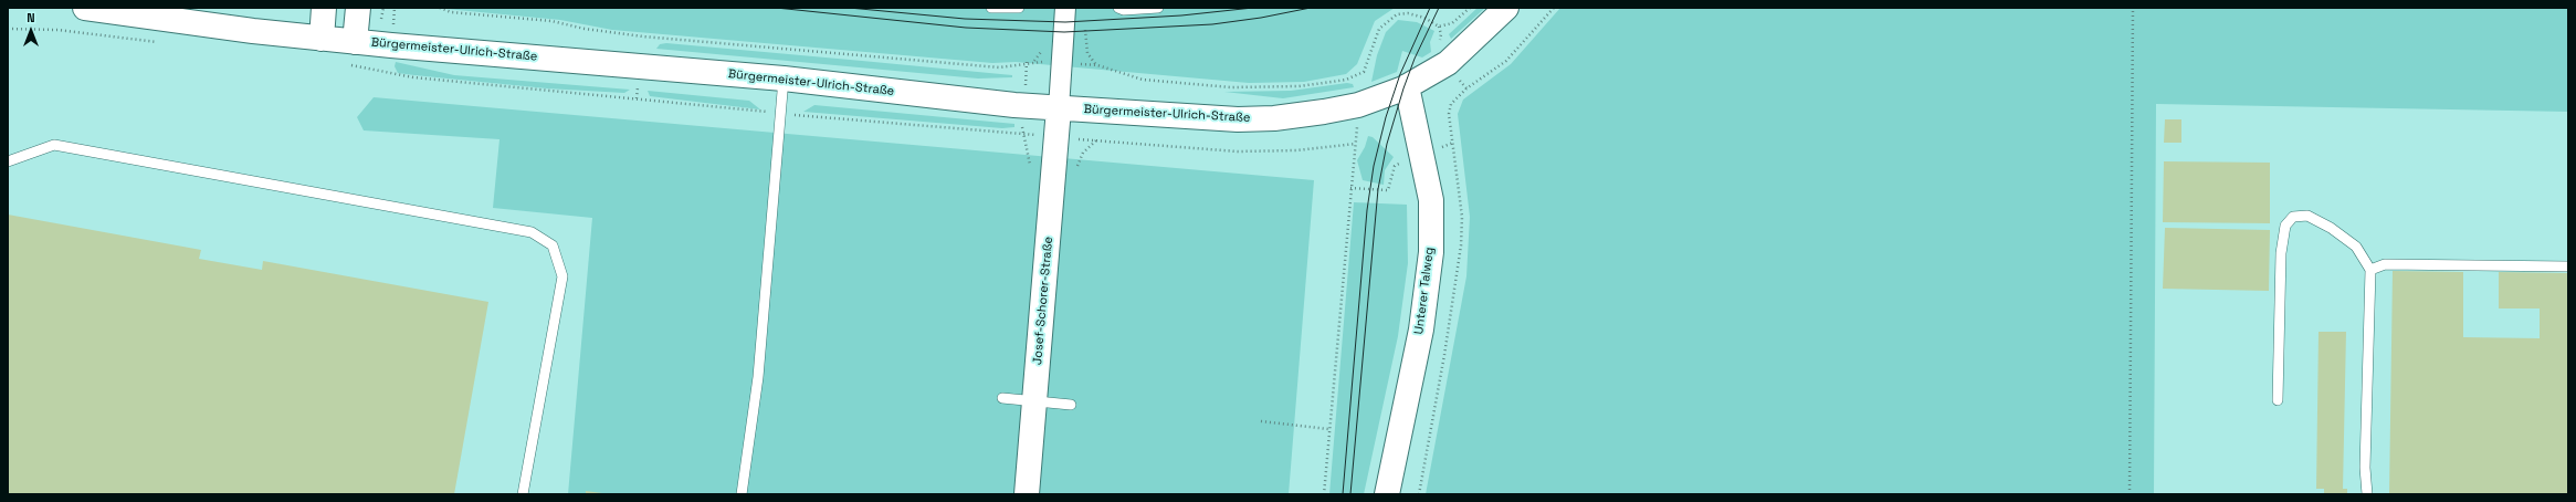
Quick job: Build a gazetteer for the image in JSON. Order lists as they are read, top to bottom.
{
  "streets": {
    "main road": ["Bürgermeister-Ulrich-Straße", "Unterer Talweg", "Josef-Schorer-Straße"]
  },
  "crossings": [
    ["Bürgermeister-Ulrich-Straße", "Unterer Talweg"],
    ["Bürgermeister-Ulrich-Straße", "Josef-Schorer-Straße"]
  ],
  "north": "top"
}
